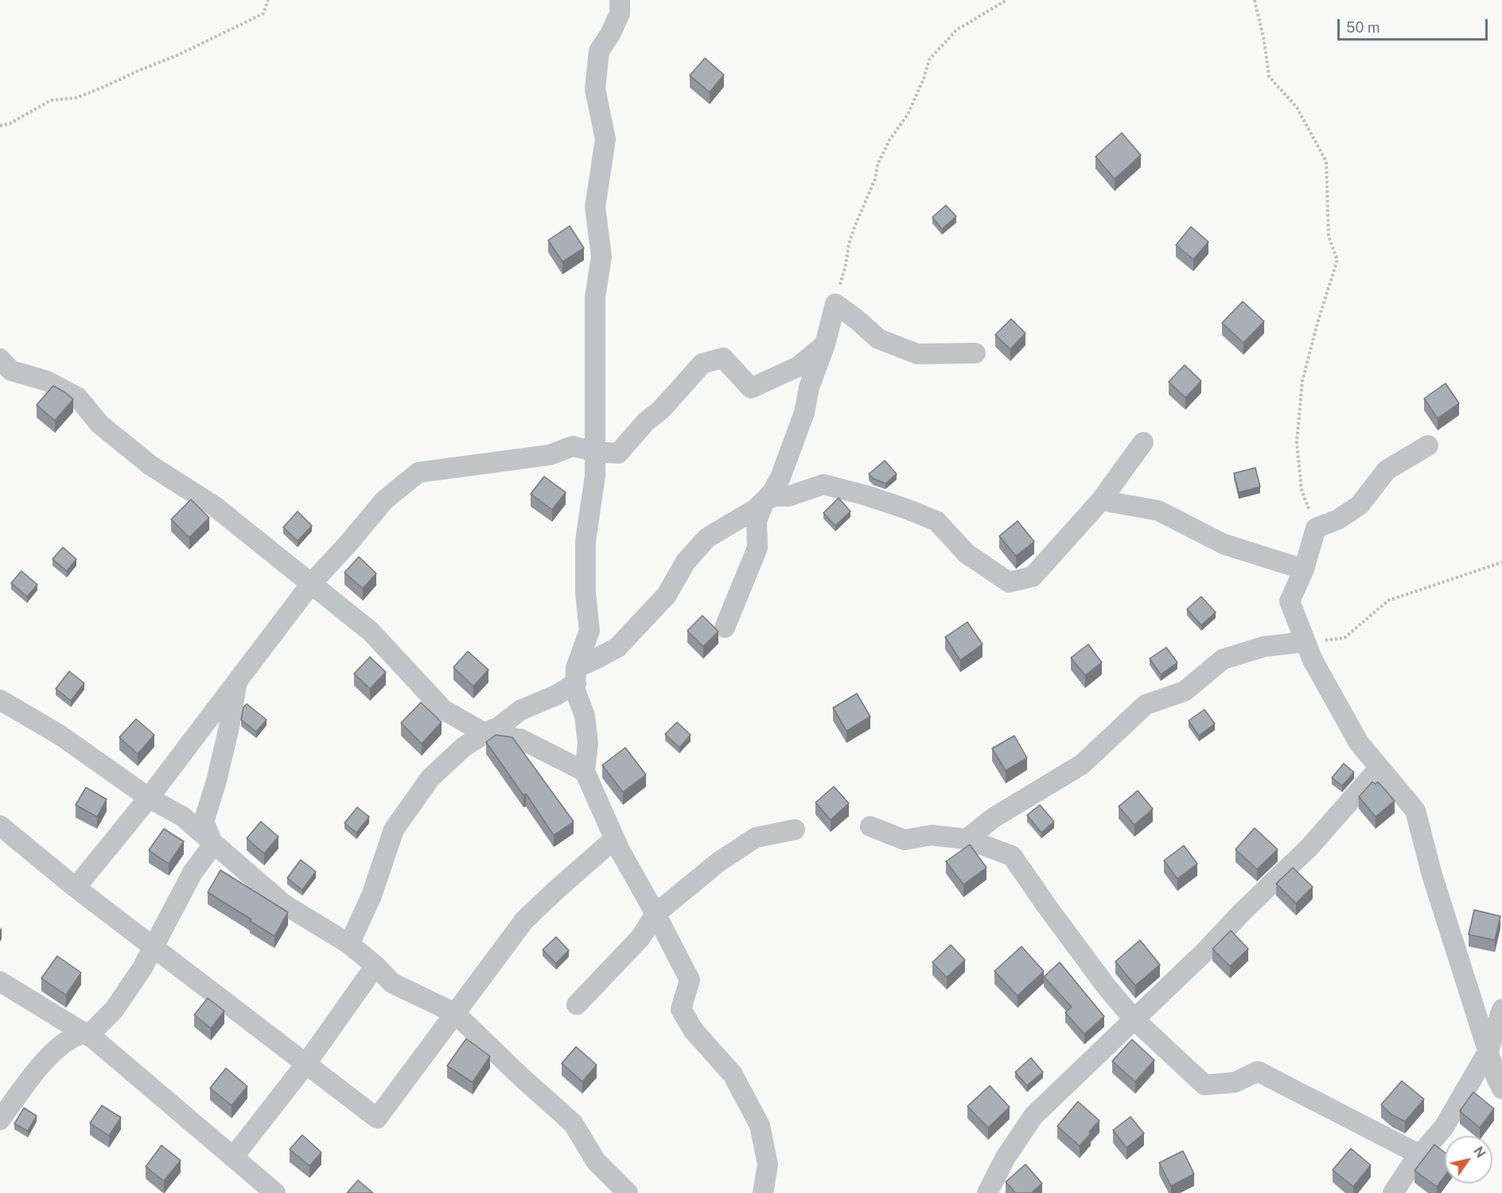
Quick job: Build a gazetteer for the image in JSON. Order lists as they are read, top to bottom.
{
  "scale_bar": "50 m",
  "north": "top right"
}
